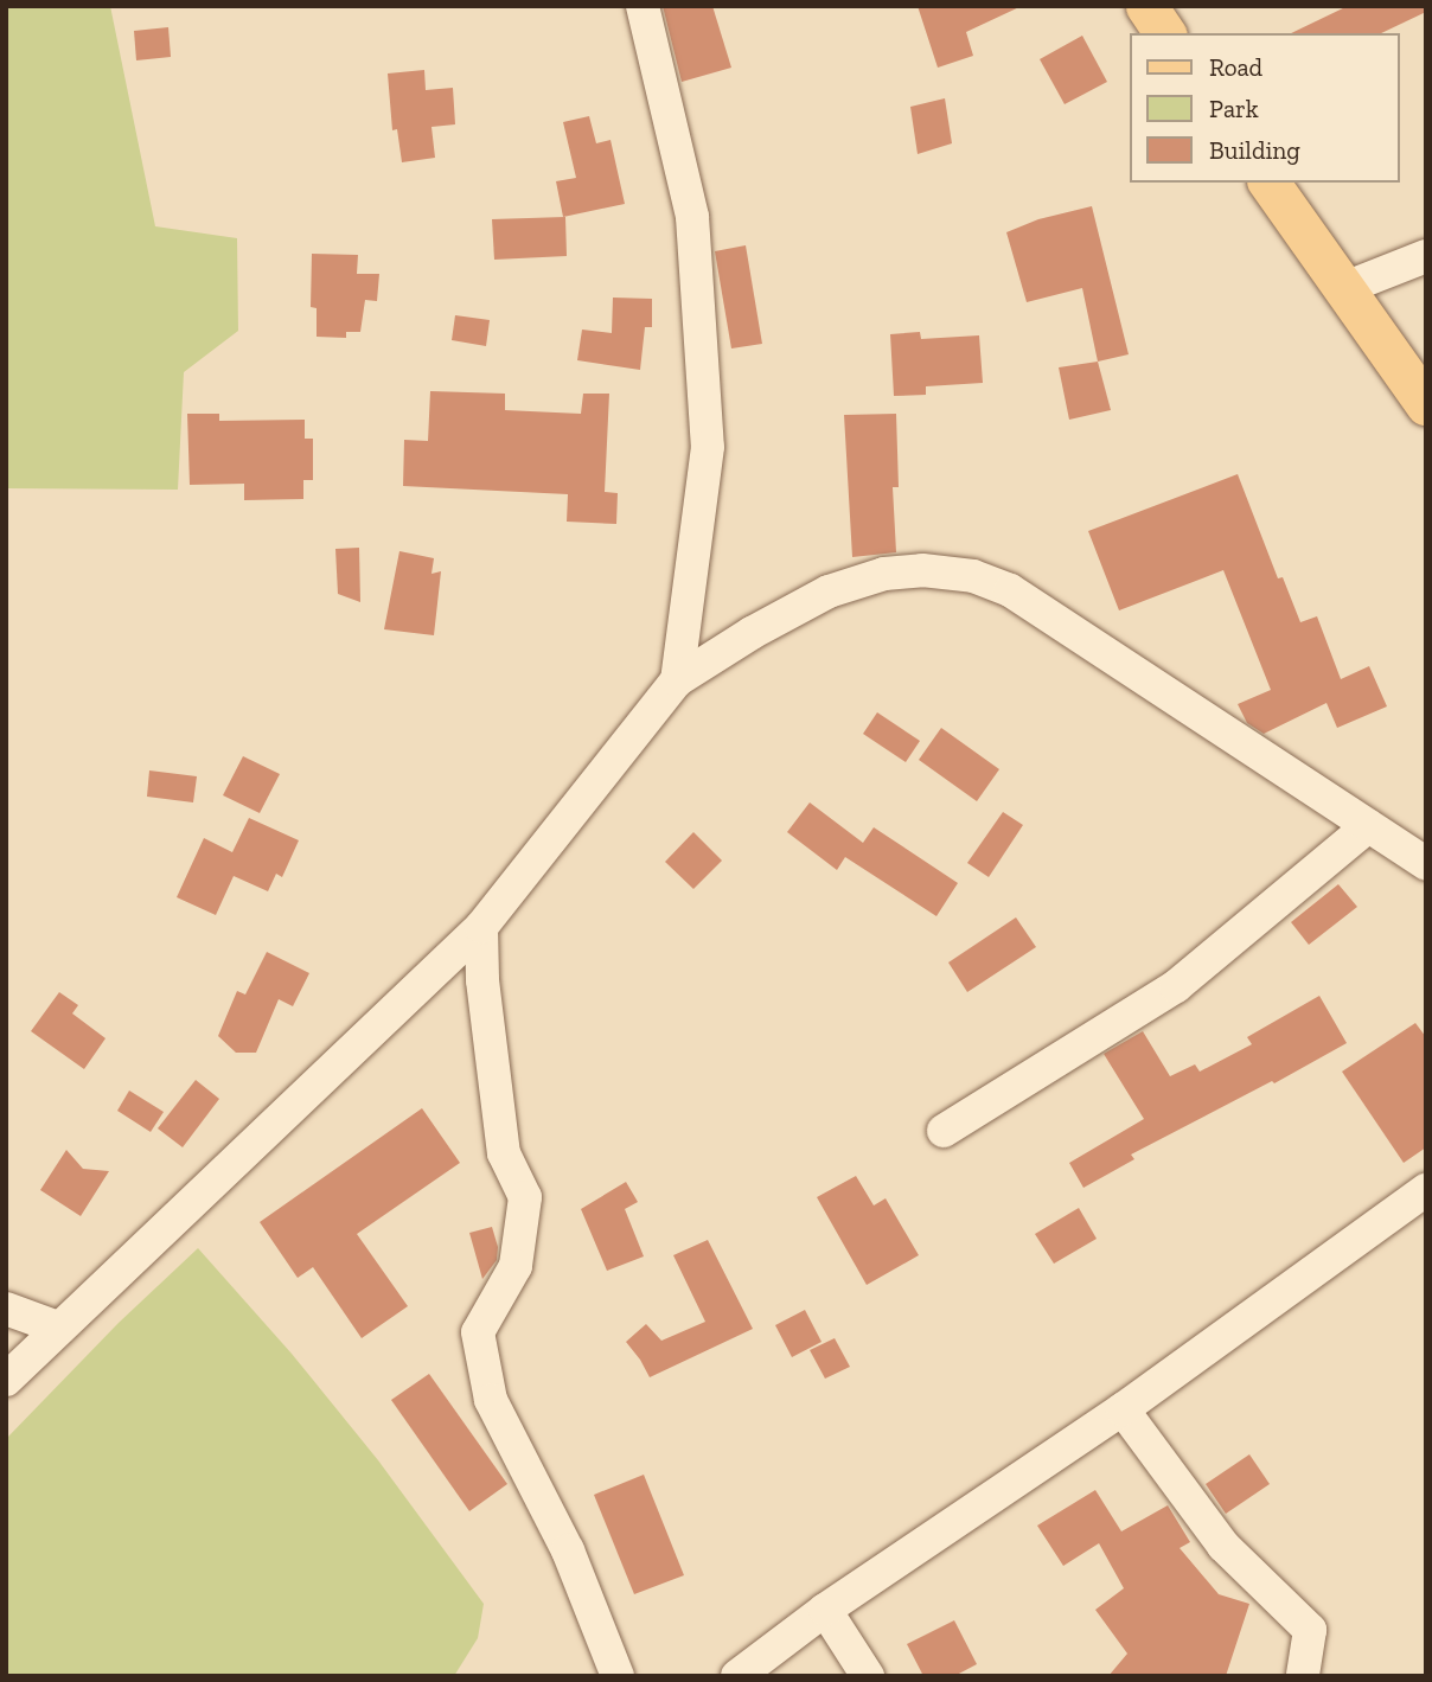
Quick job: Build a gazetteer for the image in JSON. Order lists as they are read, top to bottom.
{
  "legend": ["Road", "Park", "Building"]
}
